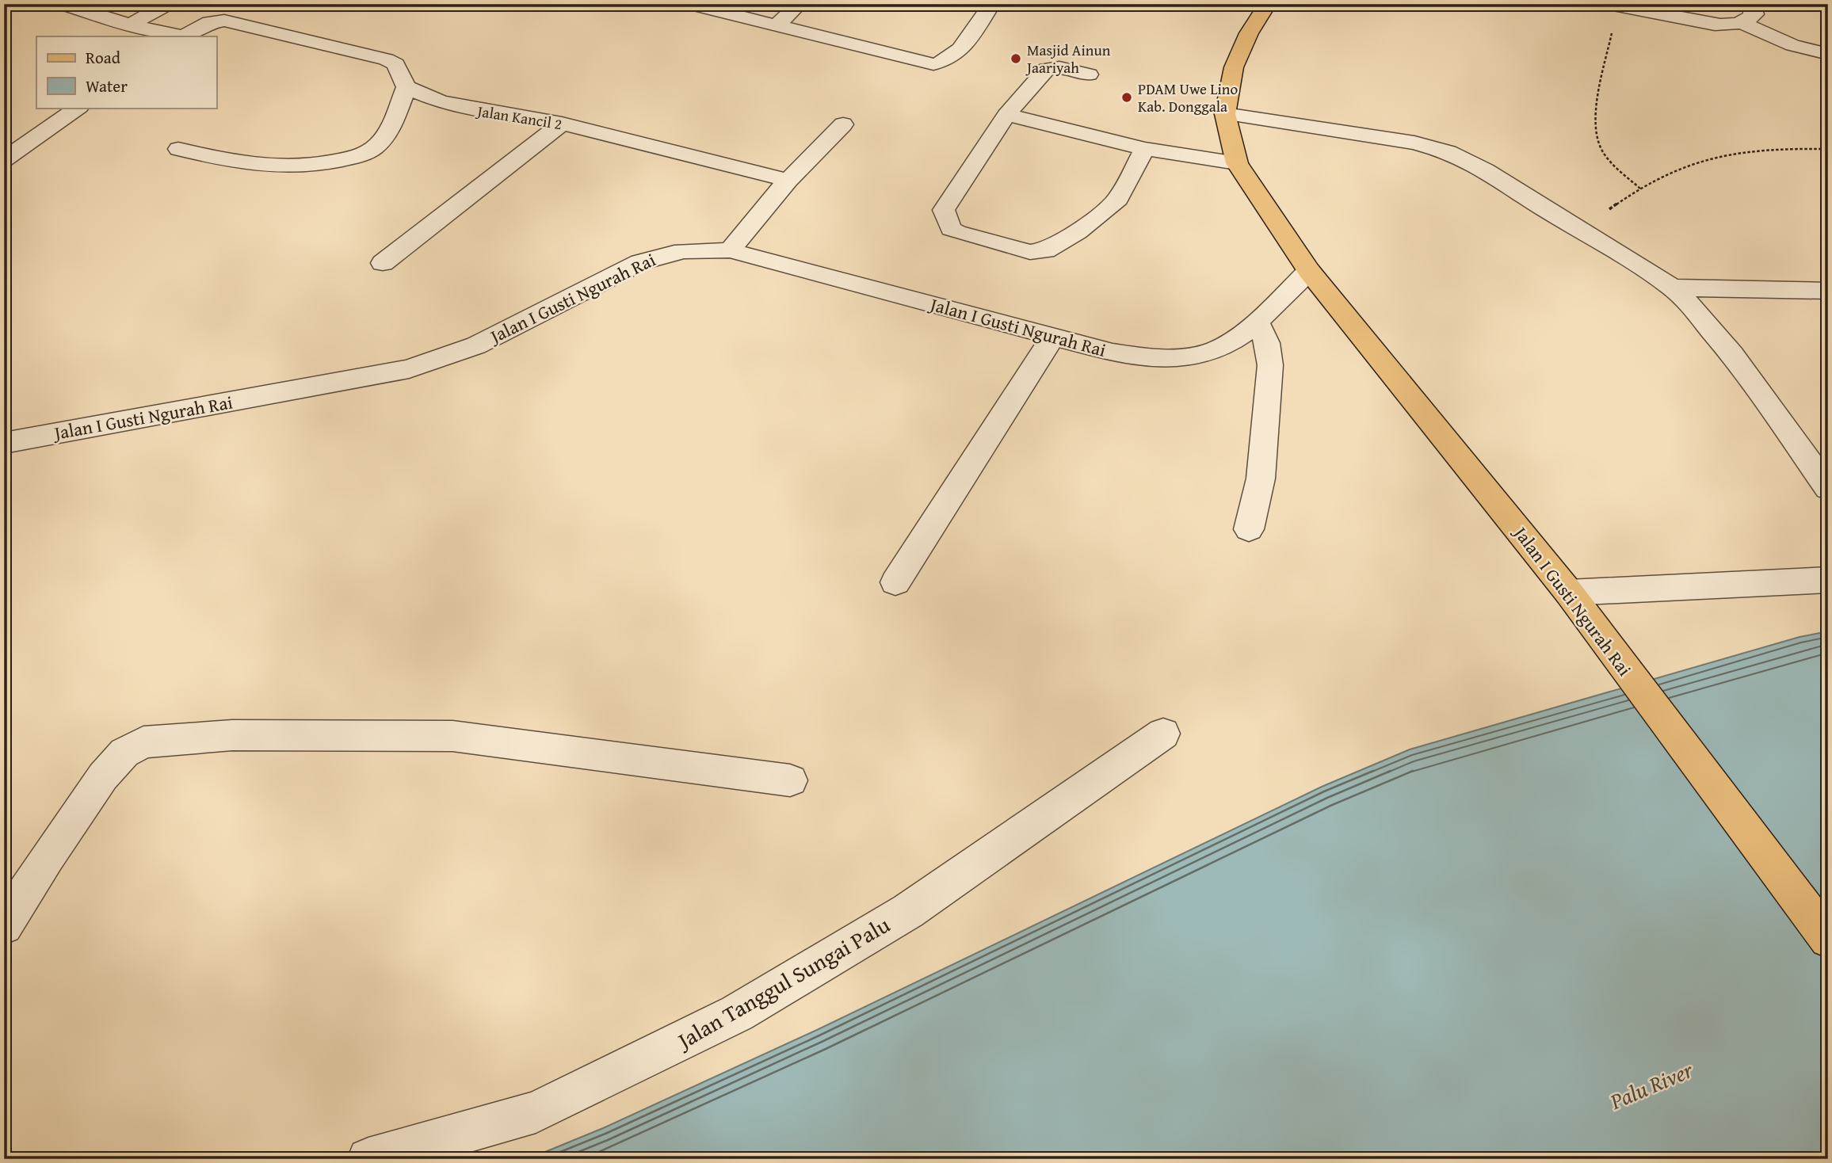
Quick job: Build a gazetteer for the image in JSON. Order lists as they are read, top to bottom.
{
  "streets": {
    "main road": ["Jalan I Gusti Ngurah Rai"],
    "street": ["Jalan Kancil 2", "Jalan Tanggul Sungai Palu"]
  },
  "water": ["Palu River"],
  "places": ["Masjid Ainun Jaariyah", "PDAM Uwe Lino Kab. Donggala"],
  "legend": ["Road", "Water"]
}
